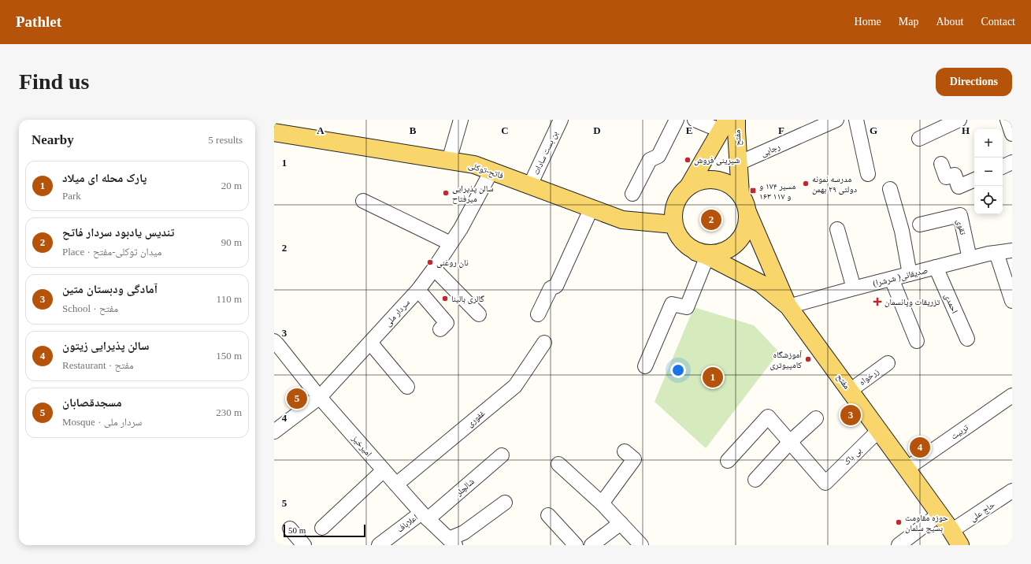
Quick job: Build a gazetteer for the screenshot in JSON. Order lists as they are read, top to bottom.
{
  "streets": {
    "main road": ["مفتح", "فاتح-توکلی"],
    "street": [
      "رجایی",
      "بن بست سادات",
      "تقوی",
      "(شرشرا )صدیقانی",
      "احمدی",
      "سردار ملی",
      "زرخواه",
      "غفوری",
      "تربیت",
      "امیرخیز",
      "بی باک",
      "شالچلر",
      "حاج علی",
      "اعلاباف"
    ]
  },
  "crossings": [
    ["مفتح", "رجایی"],
    ["مفتح", "فاتح-توکلی"],
    ["مفتح", "(شرشرا )صدیقانی"],
    ["مفتح", "زرخواه"],
    ["مفتح", "تربیت"],
    ["مفتح", "بی باک"],
    ["مفتح", "حاج علی"],
    ["بن بست سادات", "فاتح-توکلی"],
    ["فاتح-توکلی", "سردار ملی"],
    ["تقوی", "(شرشرا )صدیقانی"],
    ["(شرشرا )صدیقانی", "احمدی"],
    ["سردار ملی", "امیرخیز"],
    ["غفوری", "امیرخیز"],
    ["امیرخیز", "شالچلر"],
    ["امیرخیز", "اعلاباف"],
    ["شالچلر", "اعلاباف"]
  ],
  "places": {
    "other": [
      "شیرینی فروش",
      "مدرسه نمونه دولتی ۲۹ بهمن",
      "سالن پذیرایی میرفتاح",
      "نان روغنی",
      "گالری بالینا",
      "آموزشگاه کامپیوتری",
      "حوزه مقاومت بسیج سلمان"
    ],
    "transit": ["مسیر ۱۷۴ و ۱۶۳ و ۱۱۷"],
    "health": ["تزریقات وپانسمان"]
  },
  "scale_bar": "50 m",
  "page": {
    "header": "Pathlet",
    "nav": [
      "Home",
      "Map",
      "About",
      "Contact"
    ],
    "buttons": "Directions",
    "title": "Find us",
    "heading": ["Nearby", "5 results"],
    "map_buttons": ["+", "−"],
    "list": [
      {
        "mark": "1",
        "name": "پارک محله ای میلاد",
        "note": "Park",
        "value": "20 m"
      },
      {
        "mark": "2",
        "name": "تندیس یادبود سردار فاتح",
        "note": "Place · میدان توکلی-مفتح",
        "value": "90 m"
      },
      {
        "mark": "3",
        "name": "آمادگی ودبستان متین",
        "note": "School · مفتح",
        "value": "110 m"
      },
      {
        "mark": "4",
        "name": "سالن پذیرایی زیتون",
        "note": "Restaurant · مفتح",
        "value": "150 m"
      },
      {
        "mark": "5",
        "name": "مسجدقصابان",
        "note": "Mosque · سردار ملی",
        "value": "230 m"
      }
    ],
    "pins": [
      "2",
      "1",
      "5",
      "3",
      "4"
    ],
    "scale": "50 m"
  },
  "grid": {
    "columns": [
      "A",
      "B",
      "C",
      "D",
      "E",
      "F",
      "G",
      "H"
    ],
    "rows": [
      "1",
      "2",
      "3",
      "4",
      "5"
    ]
  }
}
